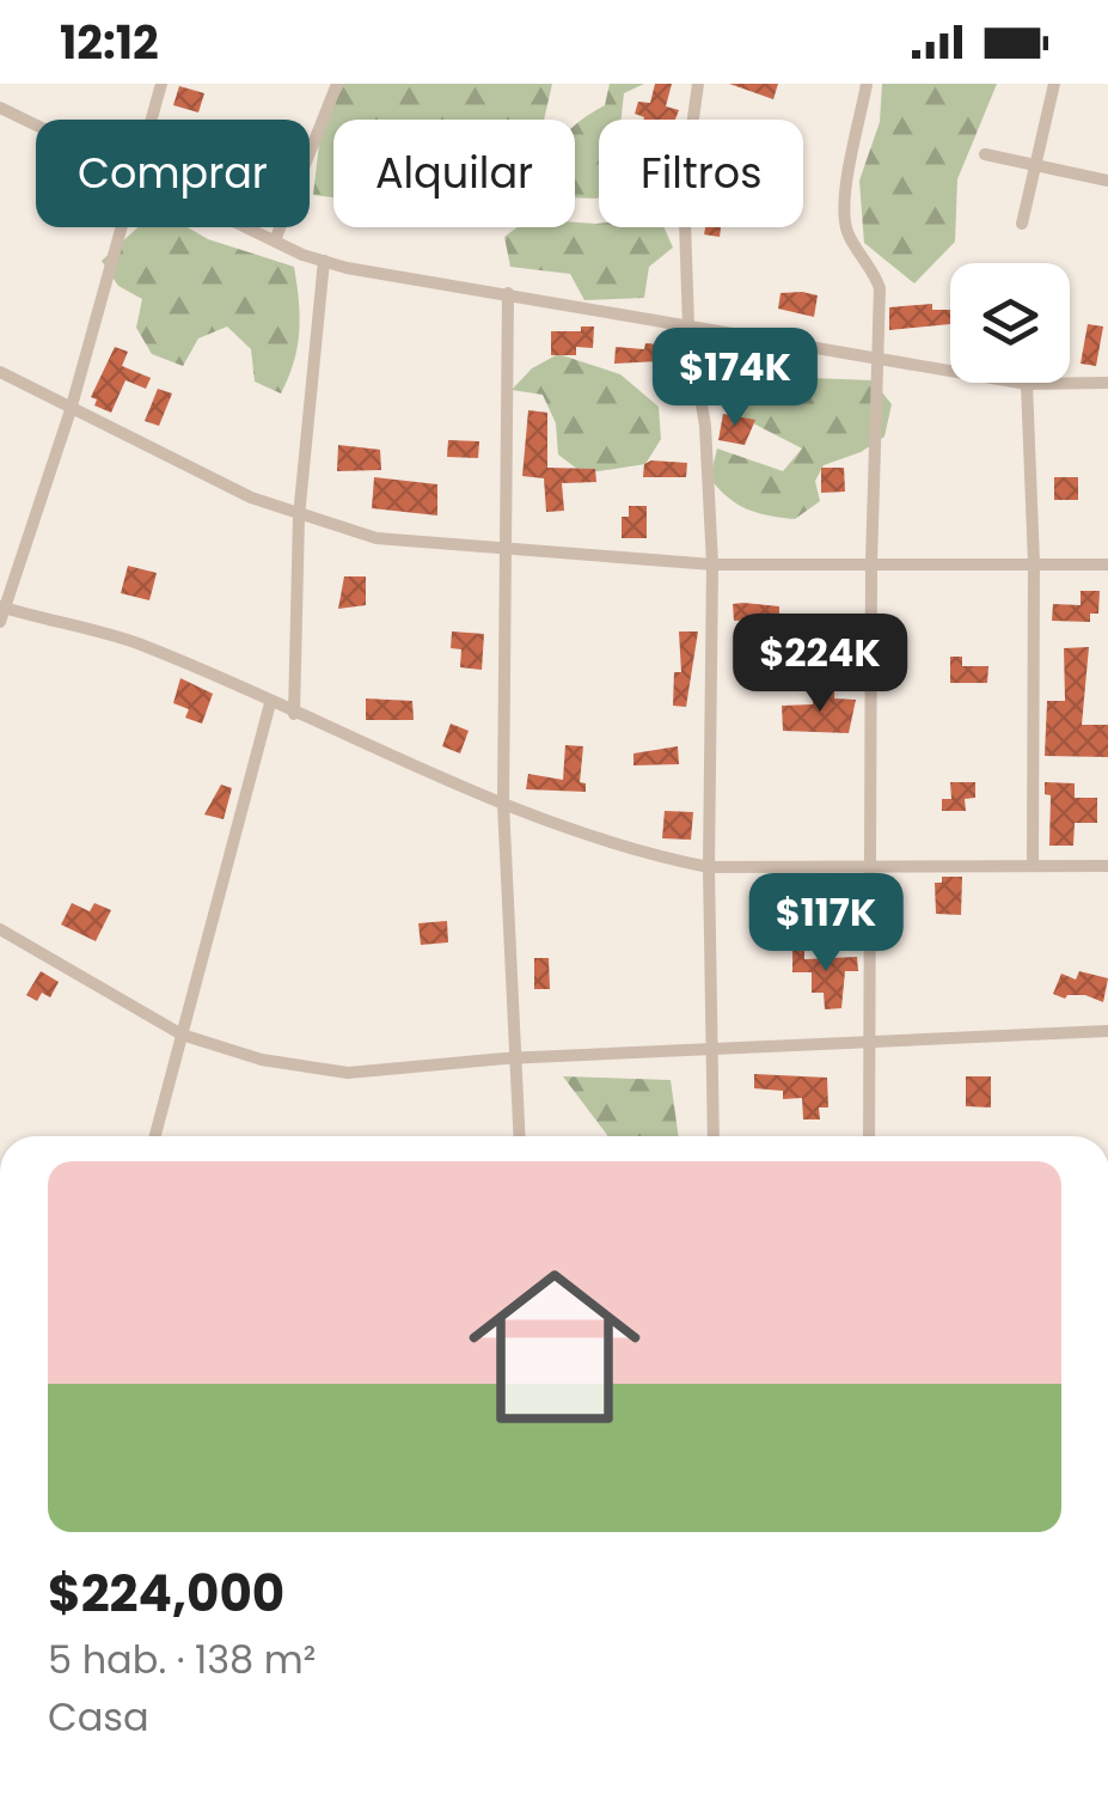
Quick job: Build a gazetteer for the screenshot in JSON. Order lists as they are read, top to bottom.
{
  "page": {
    "status": "12:12",
    "chip": ["Comprar", "Alquilar", "Filtros"],
    "price": ["$174K", "$224K", "$117K"],
    "list": [
      {
        "name": "$224,000",
        "note": "5 hab. · 138 m² · Casa"
      }
    ]
  }
}
